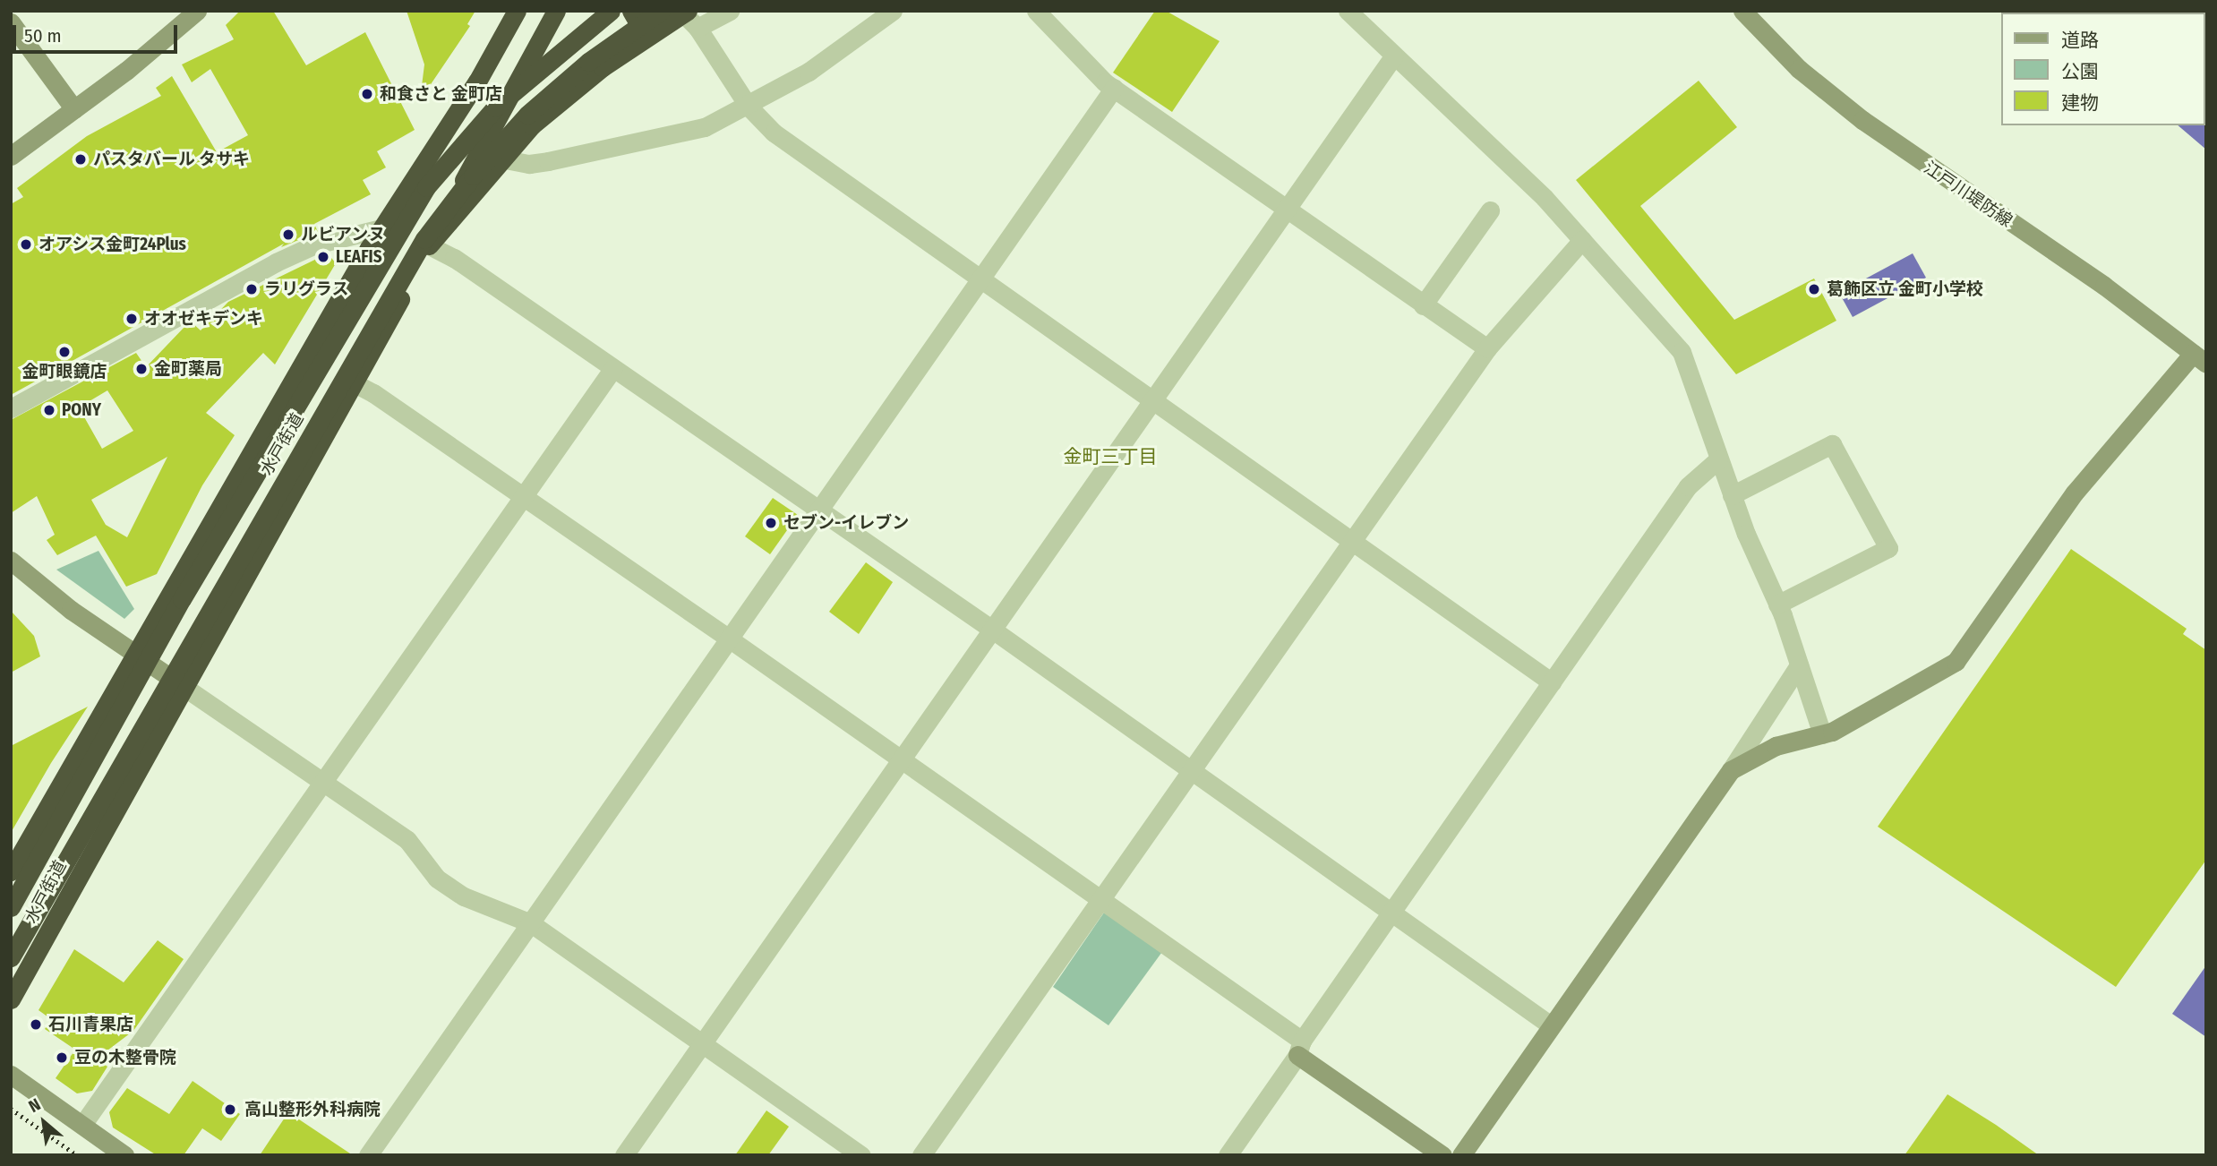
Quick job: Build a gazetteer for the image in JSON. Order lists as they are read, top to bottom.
{
  "streets": {
    "highway": ["水戸街道"],
    "street": ["江戸川堤防線"]
  },
  "districts": ["金町三丁目"],
  "places": [
    "和食さと 金町店",
    "パスタバール タサキ",
    "ルビアンヌ",
    "オアシス金町24Plus",
    "LEAFIS",
    "ラリグラス",
    "葛飾区立 金町小学校",
    "オオゼキデンキ",
    "金町眼鏡店",
    "金町薬局",
    "PONY",
    "セブン-イレブン",
    "石川青果店",
    "豆の木整骨院",
    "高山整形外科病院"
  ],
  "legend": ["道路", "公園", "建物"],
  "scale_bar": "50 m",
  "north": "top left"
}
